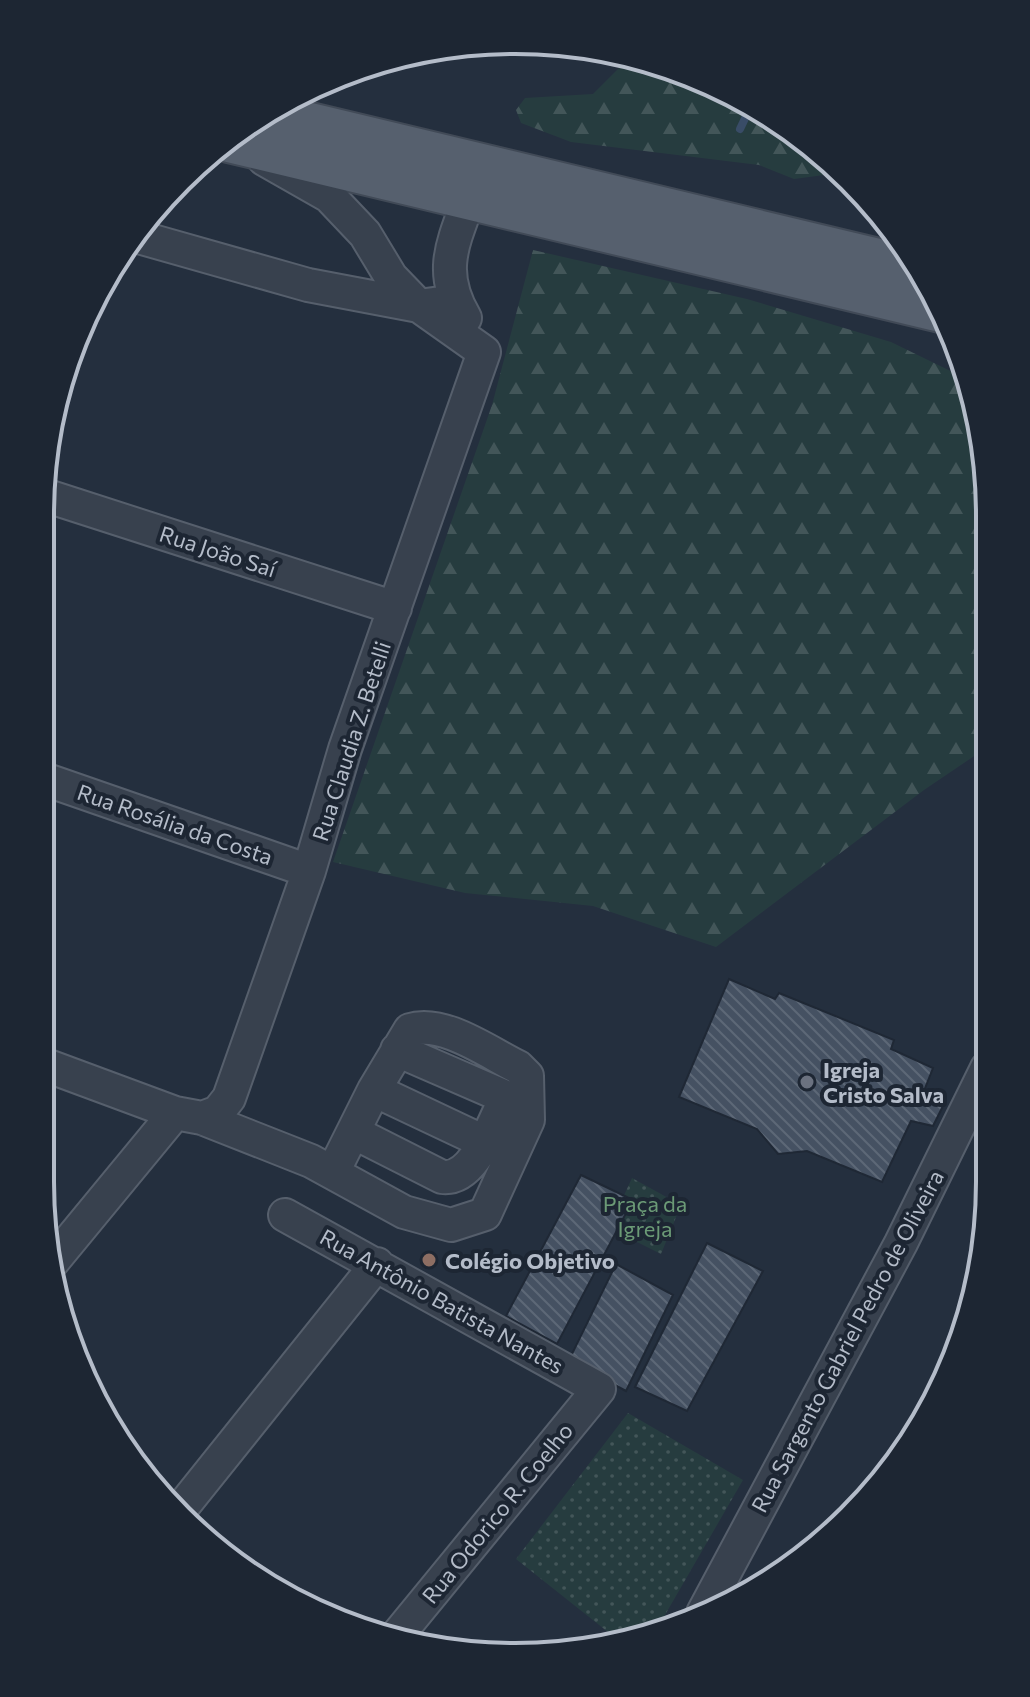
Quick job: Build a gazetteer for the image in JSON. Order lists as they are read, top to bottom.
{
  "streets": {
    "street": [
      "Rua João Saí",
      "Rua Claudia Z. Betelli",
      "Rua Rosália da Costa",
      "Rua Antônio Batista Nantes",
      "Rua Sargento Gabriel Pedro de Oliveira",
      "Rua Odorico R. Coelho"
    ]
  },
  "crossings": [
    ["Rua João Saí", "Rua Claudia Z. Betelli"],
    ["Rua Claudia Z. Betelli", "Rua Rosália da Costa"],
    ["Rua Antônio Batista Nantes", "Rua Odorico R. Coelho"]
  ],
  "parks": ["Praça da Igreja"],
  "places": ["Igreja Cristo Salva", "Colégio Objetivo"]
}
